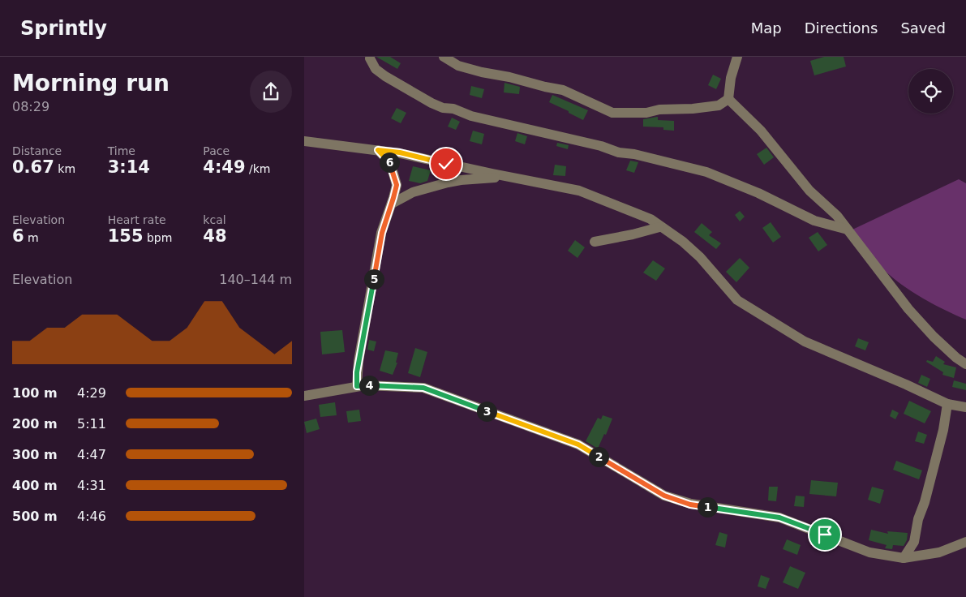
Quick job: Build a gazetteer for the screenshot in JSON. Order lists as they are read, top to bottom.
{
  "page": {
    "header": "Sprintly",
    "nav": ["Map", "Directions", "Saved"],
    "heading": ["Morning run", "08:29"],
    "stats": [
      ["Distance", "0.67 km"],
      ["Time", "3:14"],
      ["Pace", "4:49 /km"],
      ["Elevation", "6 m"],
      ["Heart rate", "155 bpm"],
      ["kcal", "48"]
    ],
    "pins": [
      "6",
      "5",
      "4",
      "3",
      "2",
      "1"
    ],
    "chart": ["Elevation", "140–144 m"],
    "list": [
      {
        "name": "100 m",
        "note": "4:29"
      },
      {
        "name": "200 m",
        "note": "5:11"
      },
      {
        "name": "300 m",
        "note": "4:47"
      },
      {
        "name": "400 m",
        "note": "4:31"
      },
      {
        "name": "500 m",
        "note": "4:46"
      }
    ]
  }
}
